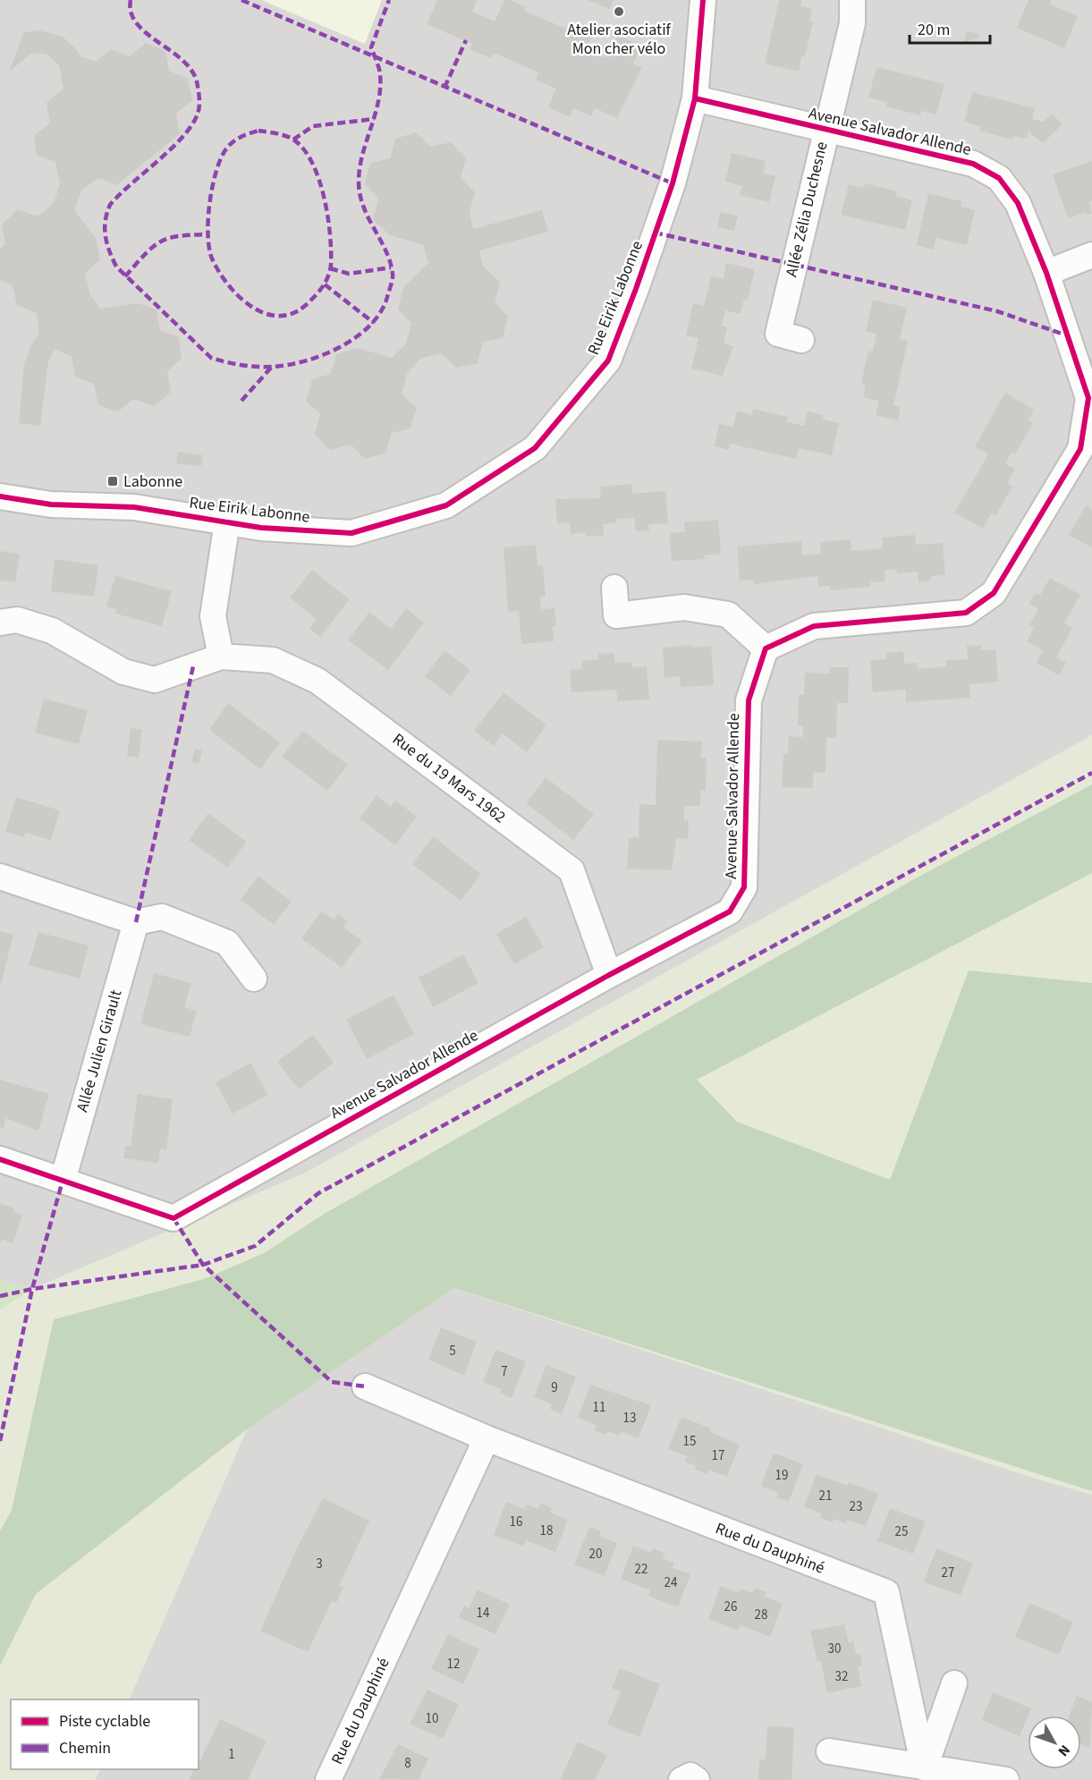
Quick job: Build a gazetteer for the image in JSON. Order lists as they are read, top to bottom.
{
  "streets": {
    "street": [
      "Avenue Salvador Allende",
      "Allée Zélia Duchesne",
      "Rue Eirik Labonne",
      "Rue du 19 Mars 1962",
      "Allée Julien Girault",
      "Rue du Dauphiné"
    ]
  },
  "crossings": [
    ["Avenue Salvador Allende", "Allée Zélia Duchesne"],
    ["Avenue Salvador Allende", "Rue Eirik Labonne"],
    ["Avenue Salvador Allende", "Rue du 19 Mars 1962"],
    ["Avenue Salvador Allende", "Allée Julien Girault"]
  ],
  "places": {
    "other": ["Atelier asociatif Mon cher vélo"],
    "transit": ["Labonne"]
  },
  "house_numbers": [
    "5",
    "7",
    "9",
    "11",
    "13",
    "15",
    "17",
    "19",
    "21",
    "23",
    "16",
    "18",
    "25",
    "20",
    "3",
    "22",
    "27",
    "24",
    "26",
    "14",
    "28",
    "30",
    "12",
    "32",
    "10",
    "1",
    "8"
  ],
  "legend": ["Piste cyclable", "Chemin"],
  "scale_bar": "20 m",
  "north": "bottom right"
}
